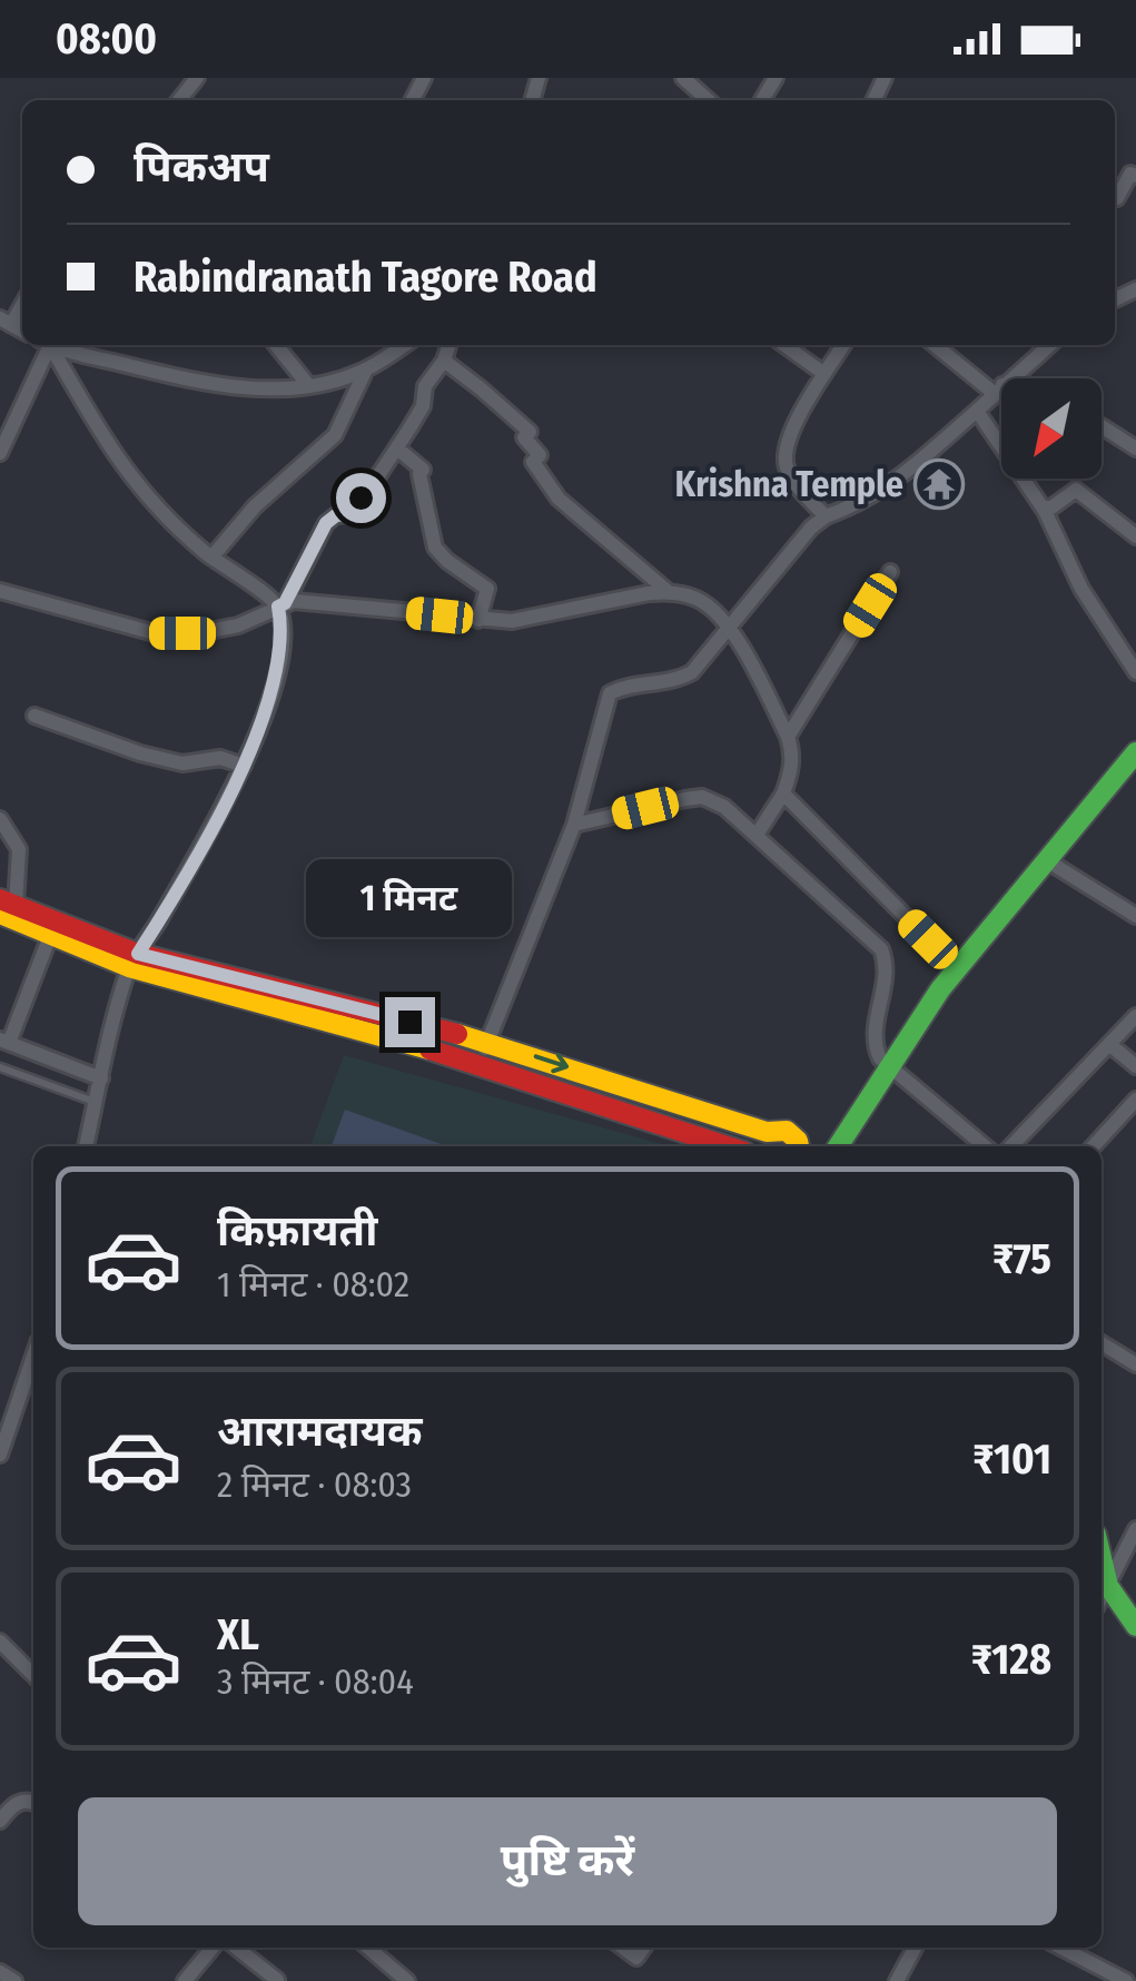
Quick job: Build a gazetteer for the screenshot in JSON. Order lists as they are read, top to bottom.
{
  "places": {
    "temple": ["Krishna Temple"]
  },
  "north": "bottom left",
  "page": {
    "status": "08:00",
    "banner": ["पिकअप", "Rabindranath Tagore Road"],
    "bubble": "1 मिनट",
    "list": [
      {
        "name": "किफ़ायती",
        "note": "1 मिनट · 08:02",
        "value": "₹75"
      },
      {
        "name": "आरामदायक",
        "note": "2 मिनट · 08:03",
        "value": "₹101"
      },
      {
        "name": "XL",
        "note": "3 मिनट · 08:04",
        "value": "₹128"
      }
    ],
    "buttons": "पुष्टि करें"
  }
}
